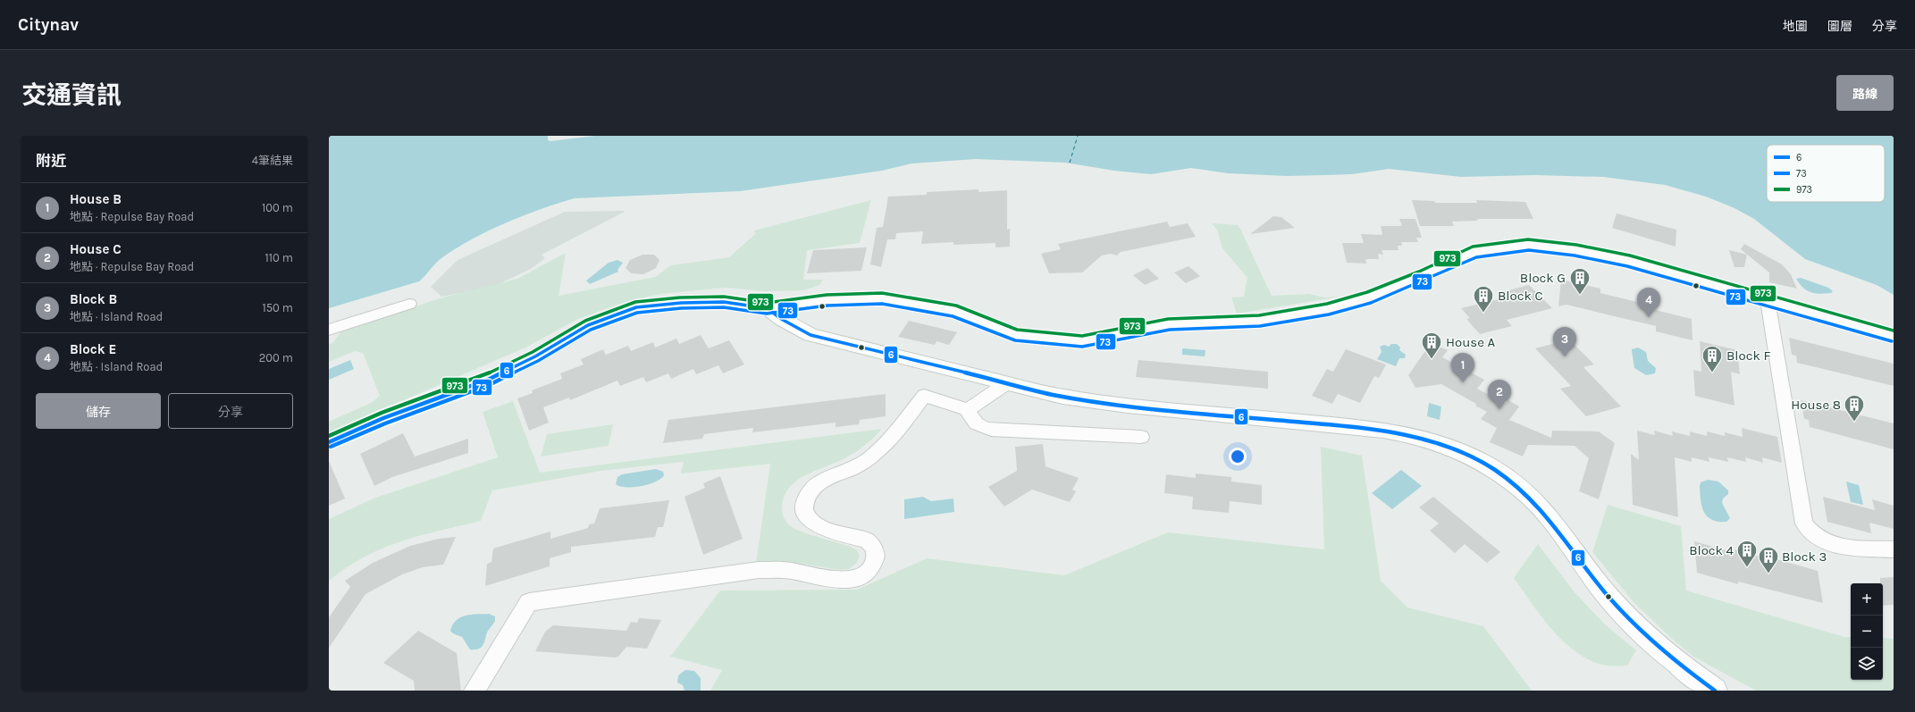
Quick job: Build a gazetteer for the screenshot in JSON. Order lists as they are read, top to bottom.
{
  "places": {
    "building": [
      "Block G",
      "Block C",
      "House A",
      "Block F",
      "House 8",
      "Block 4",
      "Block 3"
    ]
  },
  "lines": ["transit line 973", "transit line 73", "transit line 6"],
  "legend": ["6", "73", "973"],
  "page": {
    "header": "Citynav",
    "nav": ["地圖", "圖層", "分享"],
    "title": "交通資訊",
    "buttons": [
      "路線",
      ["儲存", "分享"]
    ],
    "heading": ["附近", "4筆結果"],
    "list": [
      {
        "mark": "1",
        "name": "House B",
        "note": "地點 · Repulse Bay Road",
        "value": "100 m"
      },
      {
        "mark": "2",
        "name": "House C",
        "note": "地點 · Repulse Bay Road",
        "value": "110 m"
      },
      {
        "mark": "3",
        "name": "Block B",
        "note": "地點 · Island Road",
        "value": "150 m"
      },
      {
        "mark": "4",
        "name": "Block E",
        "note": "地點 · Island Road",
        "value": "200 m"
      }
    ],
    "pins": [
      "4",
      "3",
      "1",
      "2"
    ],
    "map_buttons": ["+", "−"]
  }
}
